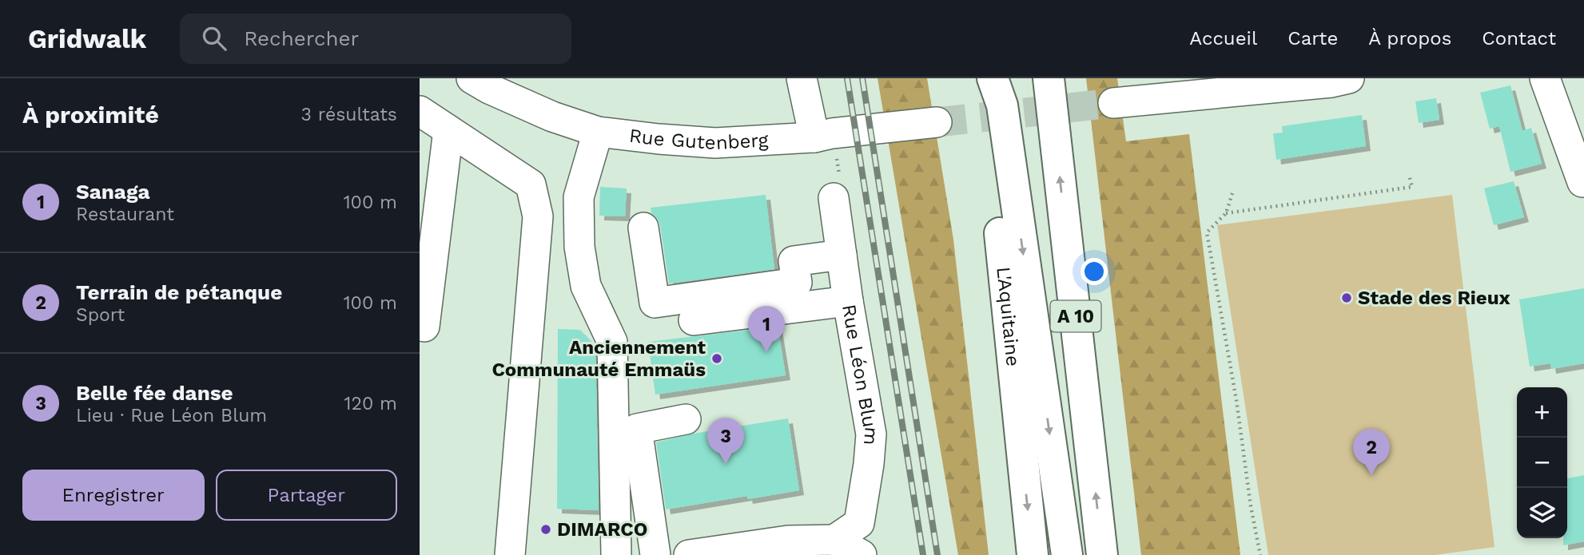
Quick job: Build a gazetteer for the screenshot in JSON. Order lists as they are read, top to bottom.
{
  "streets": {
    "highway": ["L'Aquitaine", "A 10"],
    "street": ["Rue Gutenberg", "Rue Léon Blum"]
  },
  "places": ["Stade des Rieux", "Anciennement Communauté Emmaüs", "DIMARCO"],
  "page": {
    "header": "Gridwalk",
    "search": "Rechercher",
    "nav": [
      "Accueil",
      "Carte",
      "À propos",
      "Contact"
    ],
    "heading": ["À proximité", "3 résultats"],
    "list": [
      {
        "mark": "1",
        "name": "Sanaga",
        "note": "Restaurant",
        "value": "100 m"
      },
      {
        "mark": "2",
        "name": "Terrain de pétanque",
        "note": "Sport",
        "value": "100 m"
      },
      {
        "mark": "3",
        "name": "Belle fée danse",
        "note": "Lieu · Rue Léon Blum",
        "value": "120 m"
      }
    ],
    "pins": ["1", "3", "2"],
    "map_buttons": ["+", "−"],
    "buttons": ["Enregistrer", "Partager"]
  }
}
